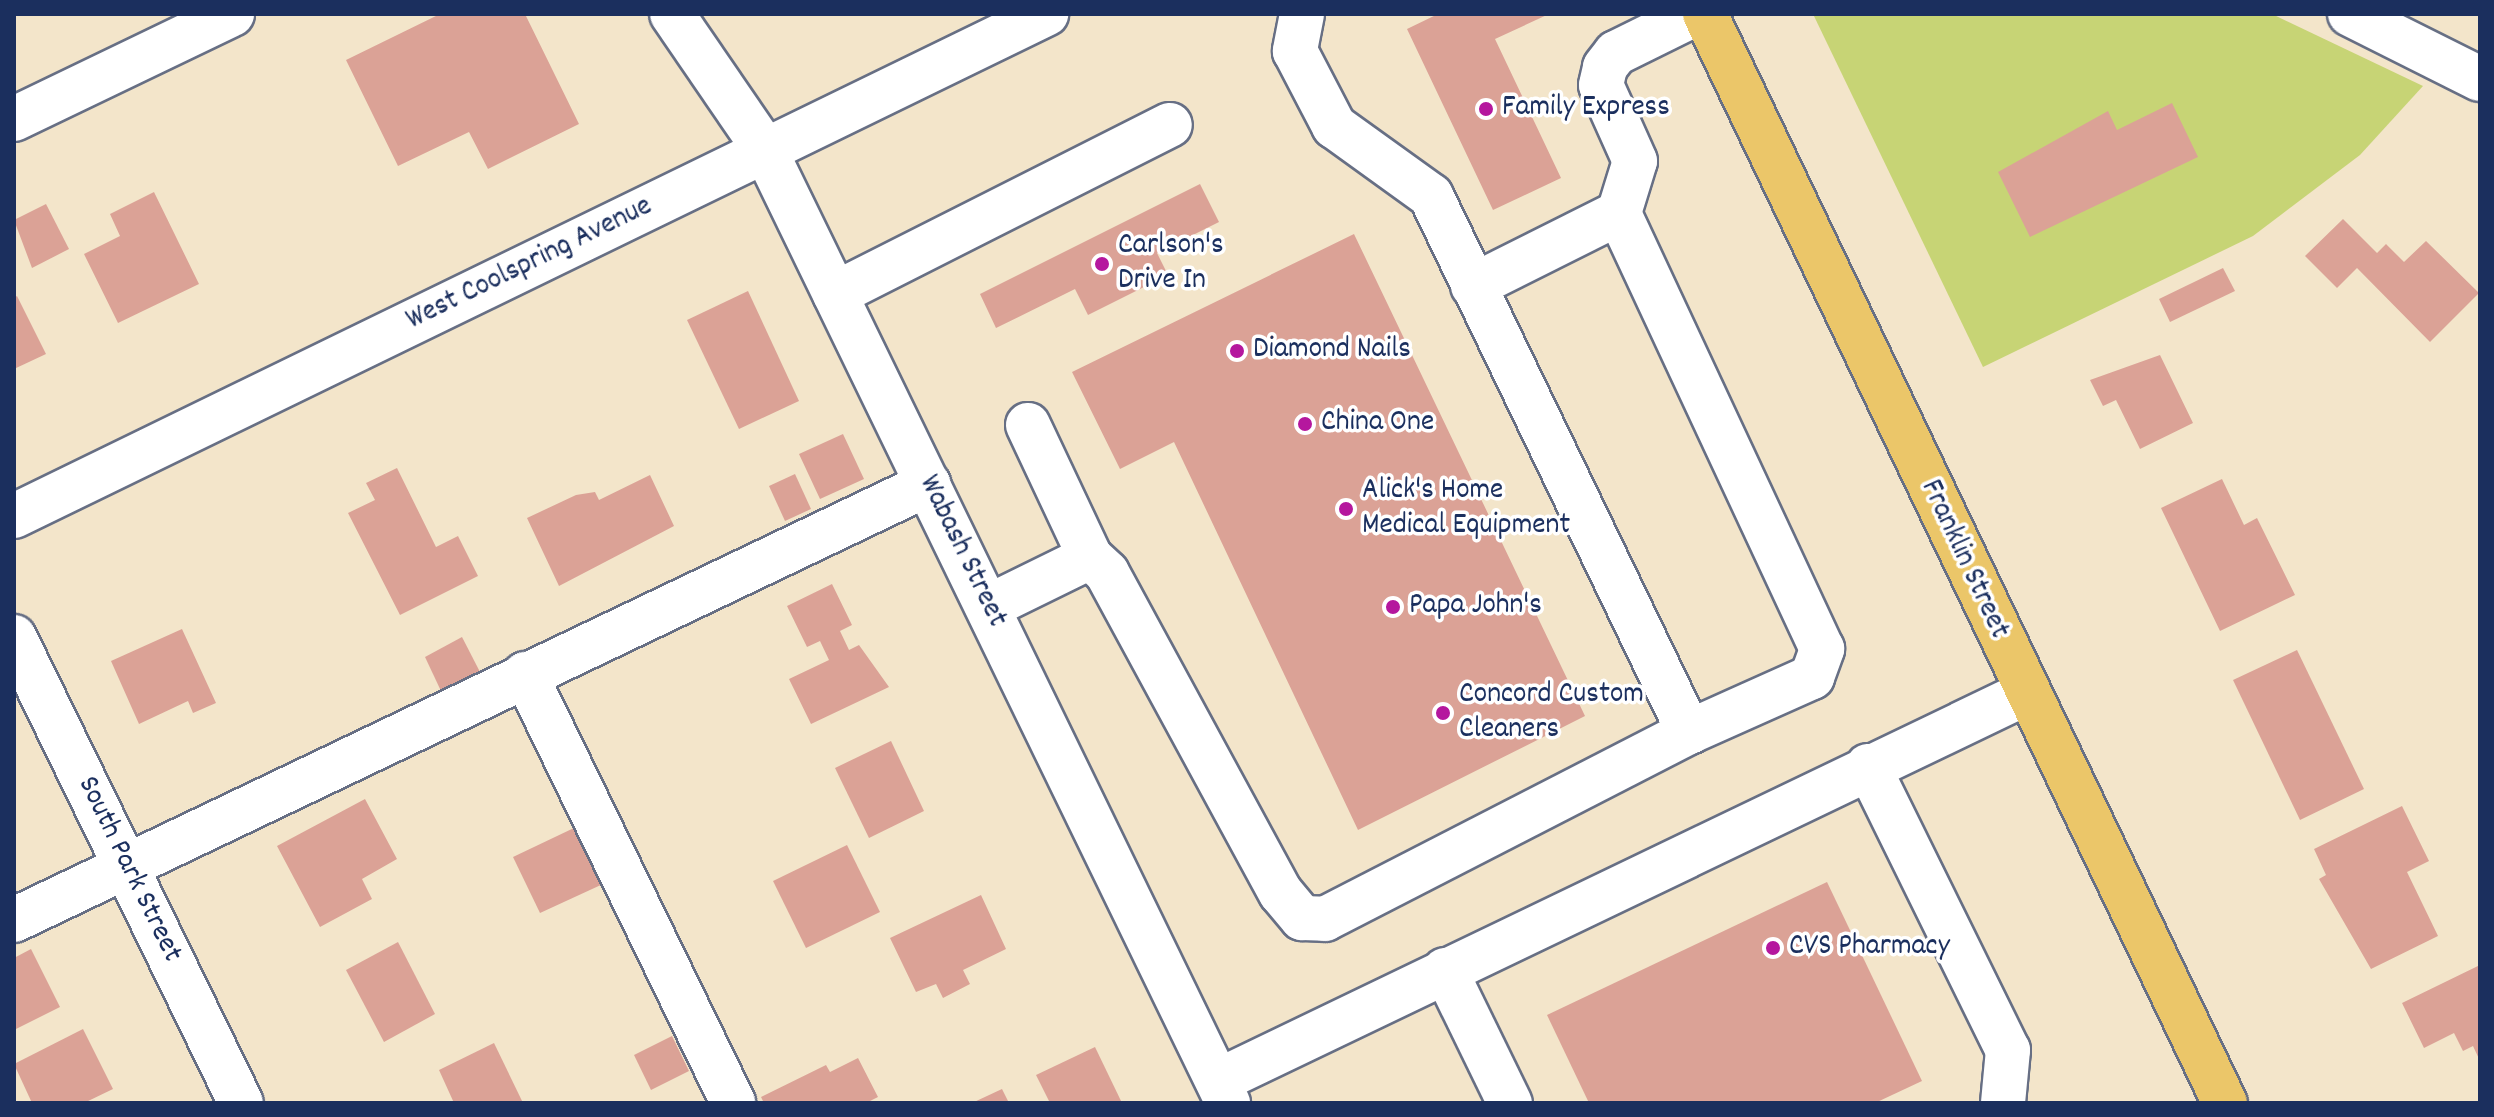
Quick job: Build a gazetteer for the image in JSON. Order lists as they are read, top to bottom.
{
  "streets": {
    "main road": ["Franklin Street"],
    "street": ["West Coolspring Avenue", "Wabash Street", "South Park Street"]
  },
  "crossings": [
    ["West Coolspring Avenue", "Wabash Street"]
  ],
  "places": [
    "Family Express",
    "Carlson's Drive In",
    "Diamond Nails",
    "China One",
    "Alick's Home Medical Equipment",
    "Papa John's",
    "Concord Custom Cleaners",
    "CVS Pharmacy"
  ]
}
